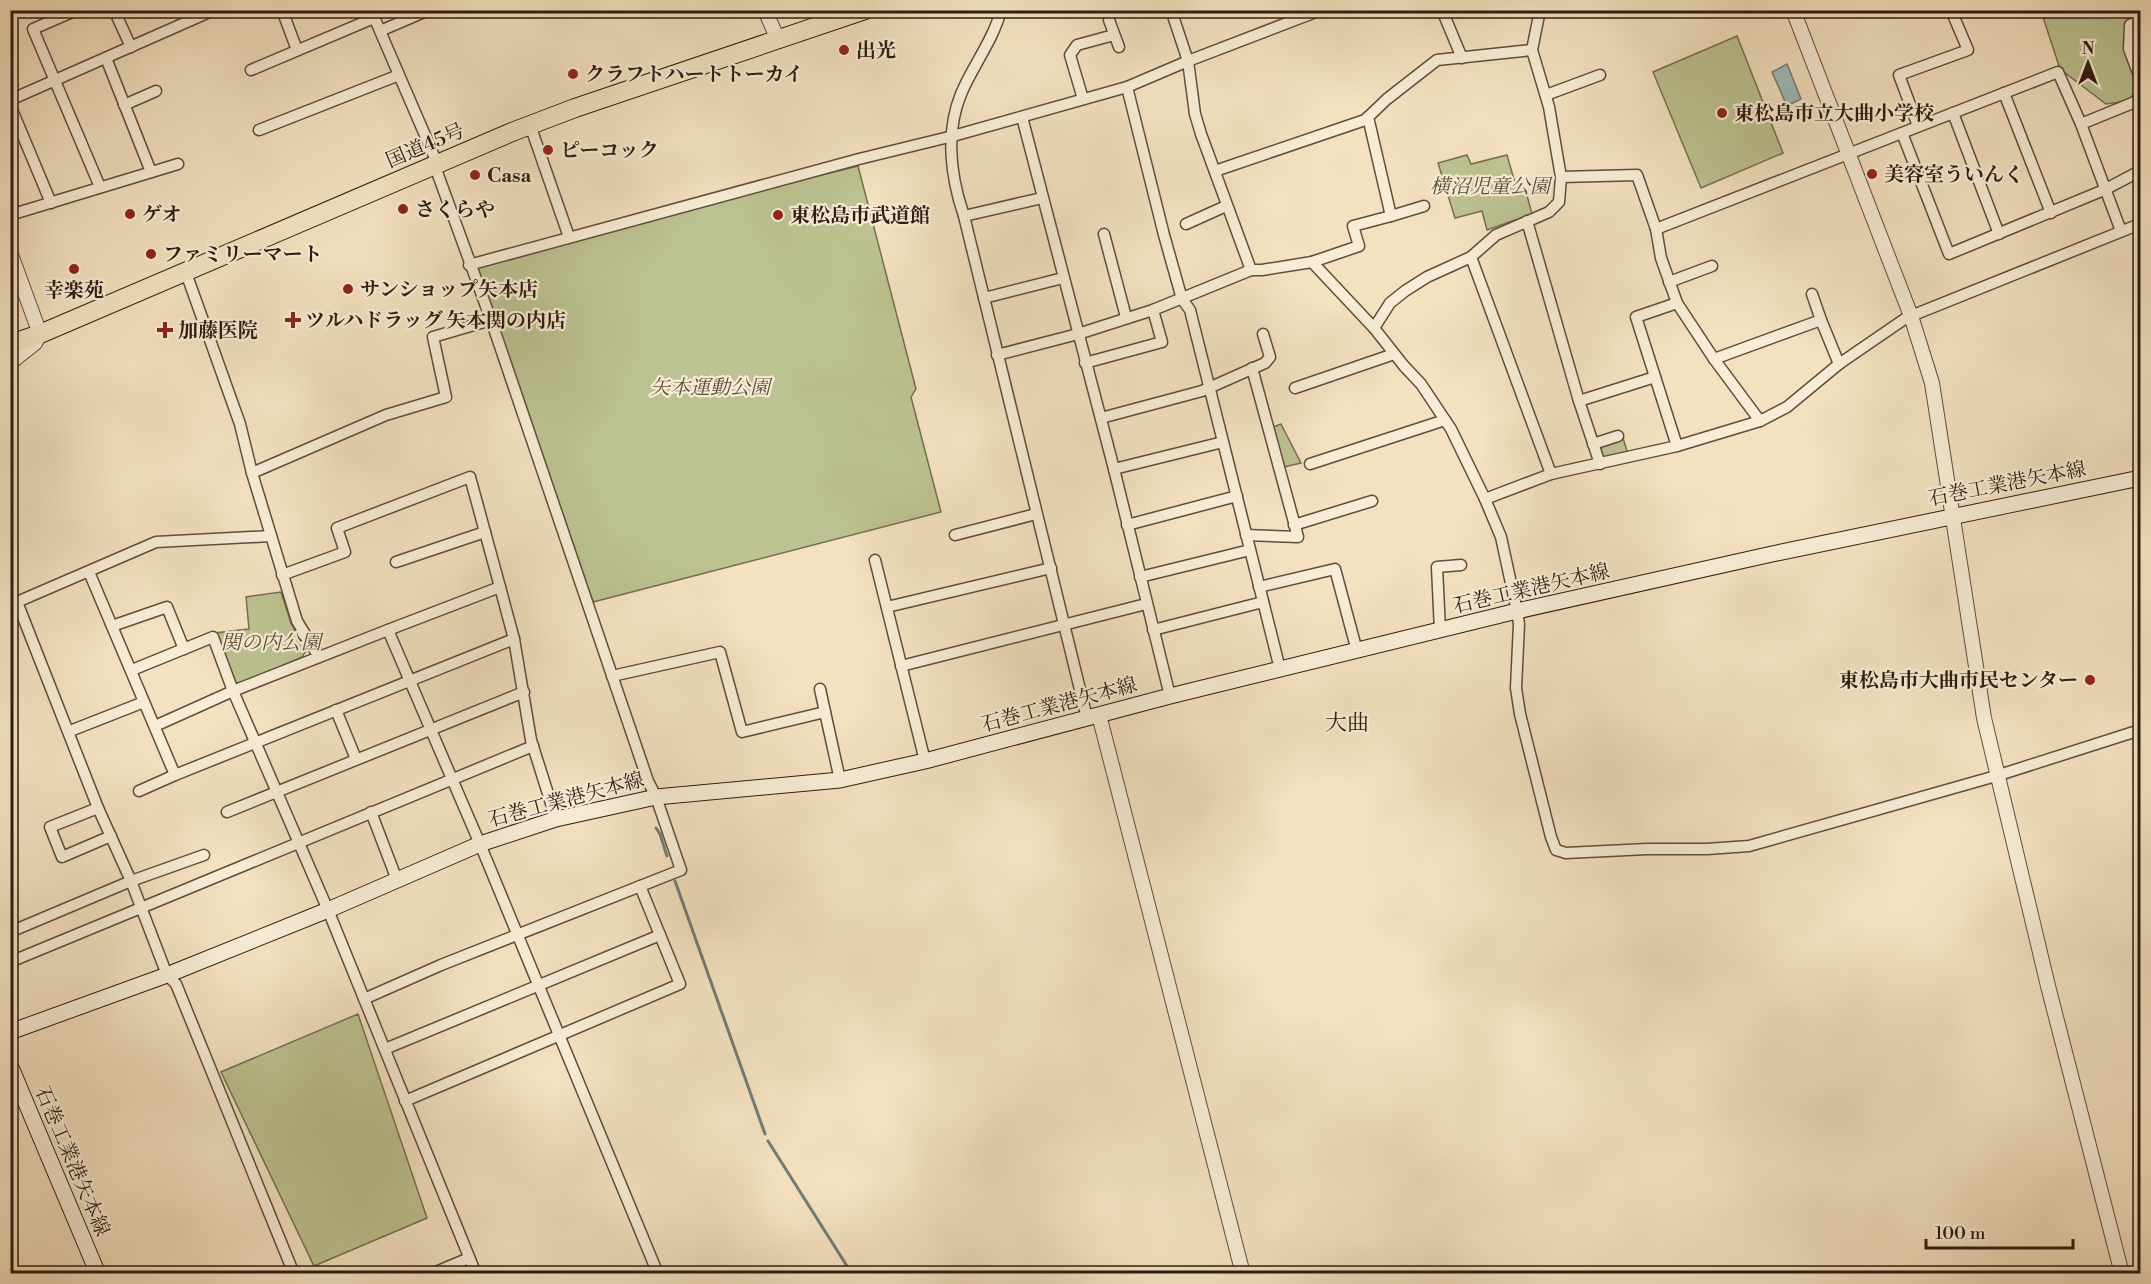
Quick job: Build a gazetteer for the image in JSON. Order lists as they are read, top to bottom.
{
  "streets": {
    "highway": ["国道45号"],
    "main road": ["石巻工業港矢本線"]
  },
  "districts": ["大曲"],
  "parks": ["横沼児童公園", "矢本運動公園", "関の内公園"],
  "places": {
    "other": [
      "出光",
      "クラフトハートトーカイ",
      "東松島市立大曲小学校",
      "ピーコック",
      "美容室ういんく",
      "Casa",
      "さくらや",
      "ゲオ",
      "東松島市武道館",
      "ファミリーマート",
      "幸楽苑",
      "サンショップ矢本店",
      "東松島市大曲市民センター"
    ],
    "health": ["ツルハドラッグ 矢本関の内店", "加藤医院"]
  },
  "scale_bar": "100 m",
  "north": "top"
}
